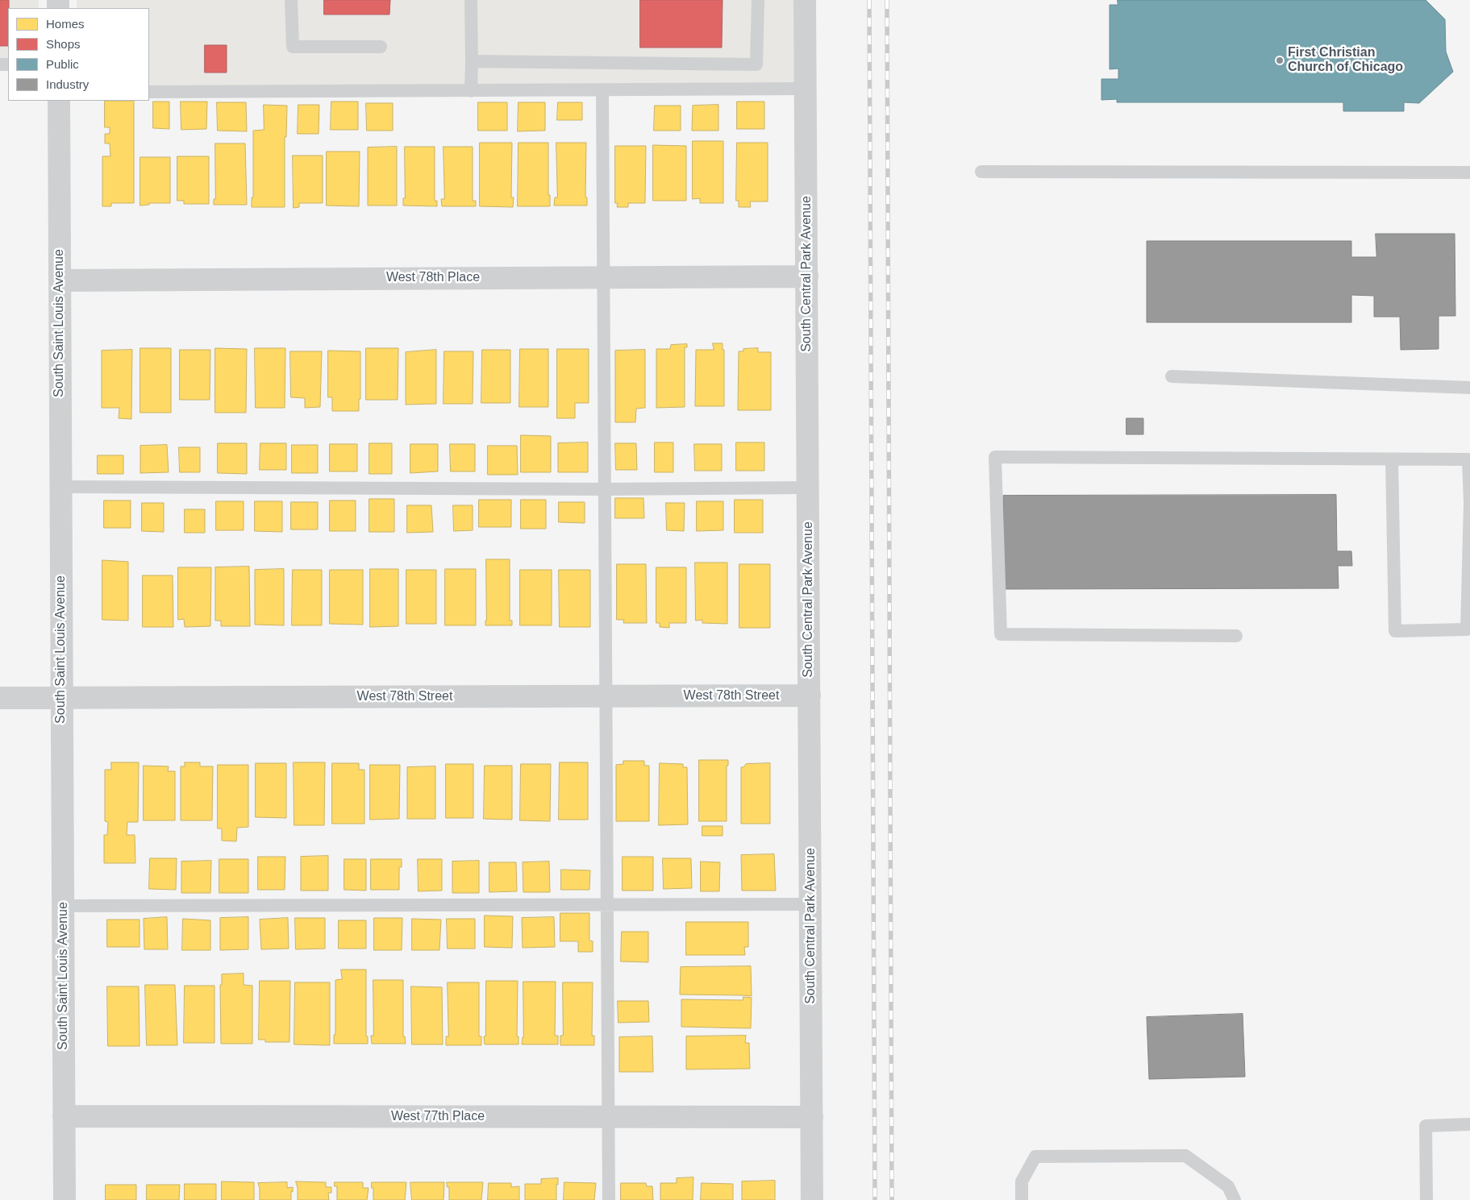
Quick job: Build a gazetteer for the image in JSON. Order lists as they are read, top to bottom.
{
  "streets": {
    "street": [
      "South Central Park Avenue",
      "West 78th Place",
      "South Saint Louis Avenue",
      "West 78th Street",
      "West 77th Place"
    ]
  },
  "crossings": [
    ["South Central Park Avenue", "West 78th Place"],
    ["South Central Park Avenue", "West 78th Street"],
    ["South Central Park Avenue", "West 77th Place"],
    ["West 78th Place", "South Saint Louis Avenue"],
    ["South Saint Louis Avenue", "West 78th Street"],
    ["South Saint Louis Avenue", "West 77th Place"]
  ],
  "places": ["First Christian Church of Chicago"],
  "legend": [
    "Homes",
    "Shops",
    "Public",
    "Industry"
  ]
}
